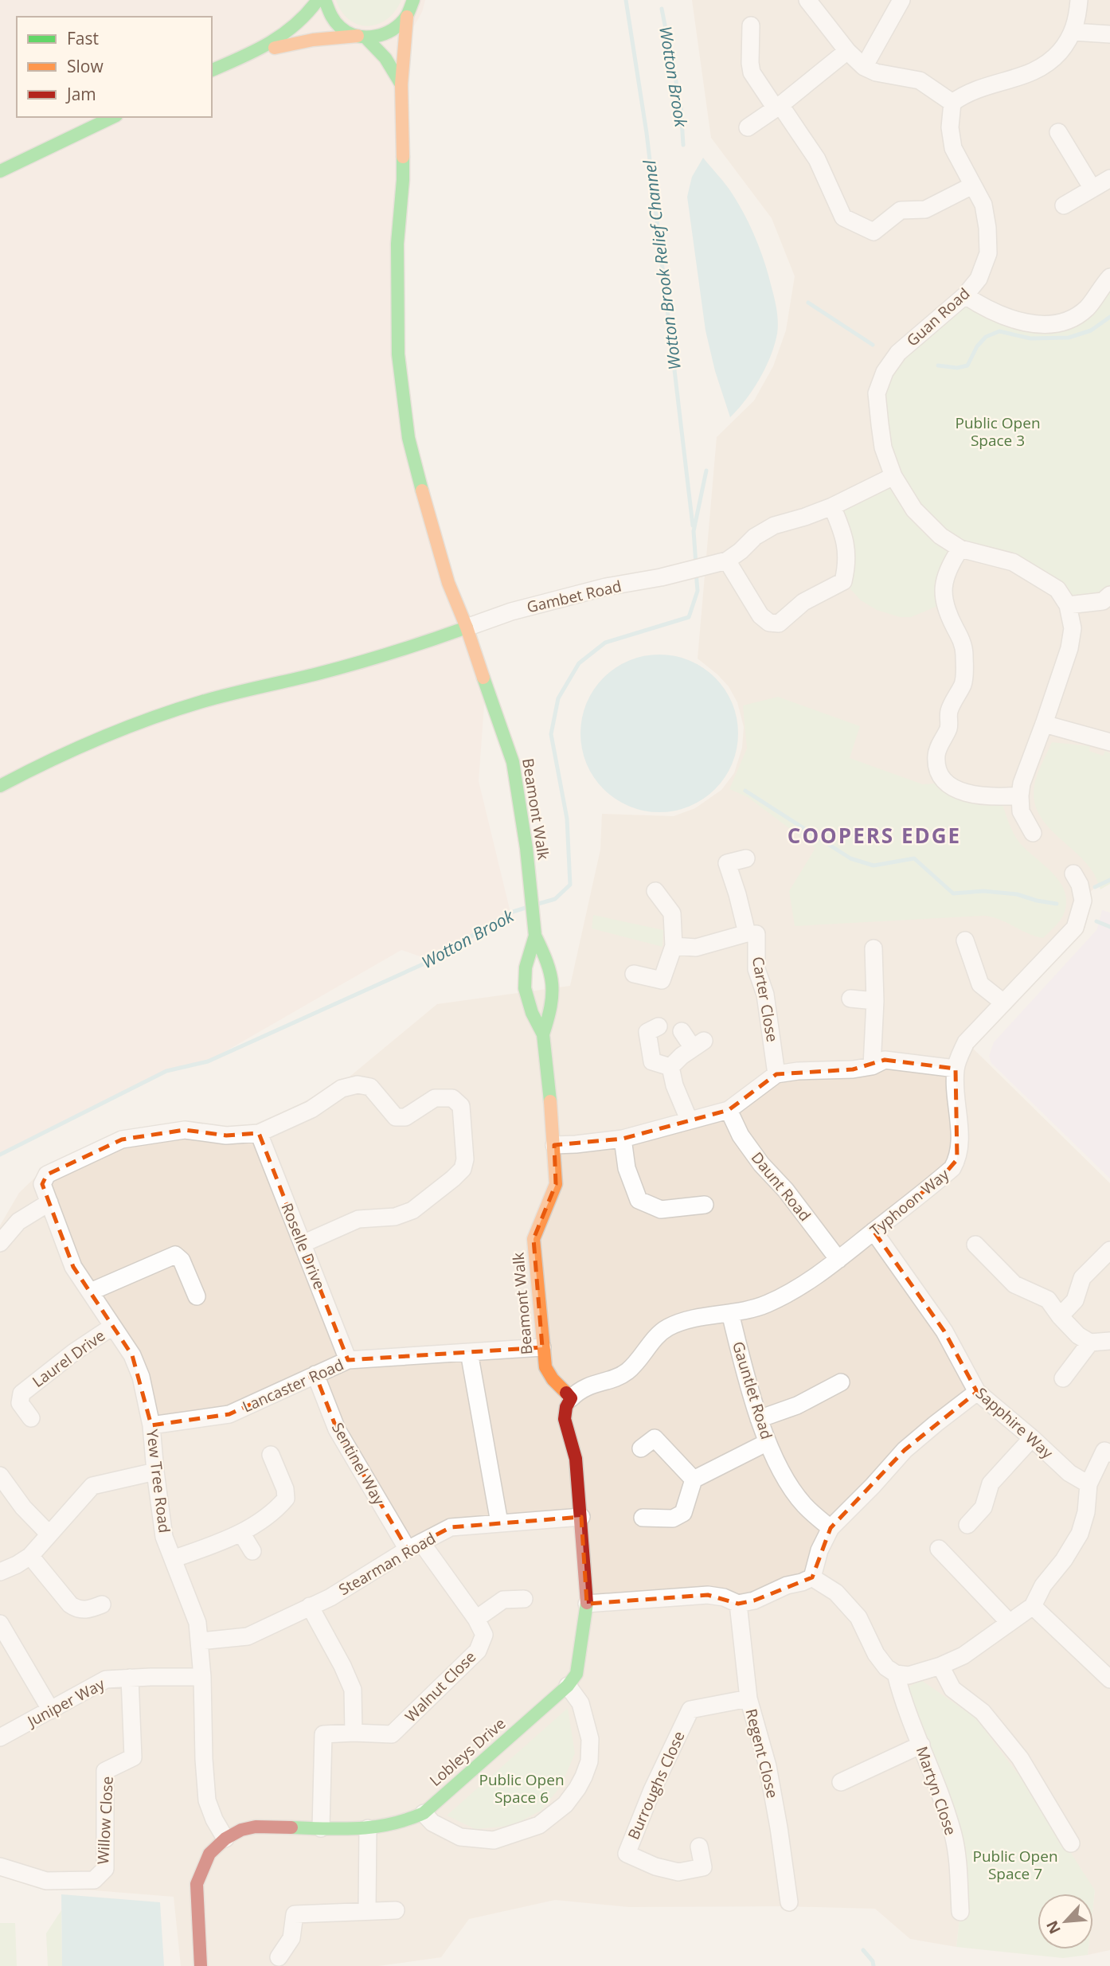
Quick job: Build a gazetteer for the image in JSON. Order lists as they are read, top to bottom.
{
  "streets": {
    "street": [
      "Guan Road",
      "Gambet Road",
      "Beamont Walk",
      "Carter Close",
      "Daunt Road",
      "Typhoon Way",
      "Roselle Drive",
      "Laurel Drive",
      "Lancaster Road",
      "Gauntlet Road",
      "Sapphire Way",
      "Sentinel Way",
      "Yew Tree Road",
      "Stearman Road",
      "Walnut Close",
      "Juniper Way",
      "Lobleys Drive",
      "Regent Close",
      "Burroughs Close",
      "Martyn Close",
      "Willow Close"
    ]
  },
  "crossings": [
    ["Gambet Road", "Beamont Walk"],
    ["Beamont Walk", "Typhoon Way"],
    ["Beamont Walk", "Lancaster Road"],
    ["Beamont Walk", "Lobleys Drive"],
    ["Daunt Road", "Typhoon Way"],
    ["Typhoon Way", "Gauntlet Road"],
    ["Typhoon Way", "Sapphire Way"],
    ["Typhoon Way", "Lobleys Drive"],
    ["Roselle Drive", "Lancaster Road"],
    ["Roselle Drive", "Yew Tree Road"],
    ["Laurel Drive", "Yew Tree Road"],
    ["Lancaster Road", "Sentinel Way"],
    ["Lancaster Road", "Yew Tree Road"],
    ["Sentinel Way", "Stearman Road"],
    ["Sentinel Way", "Walnut Close"],
    ["Yew Tree Road", "Stearman Road"],
    ["Yew Tree Road", "Juniper Way"],
    ["Yew Tree Road", "Lobleys Drive"],
    ["Stearman Road", "Lobleys Drive"],
    ["Walnut Close", "Lobleys Drive"],
    ["Juniper Way", "Willow Close"],
    ["Regent Close", "Burroughs Close"]
  ],
  "districts": ["COOPERS EDGE"],
  "water": ["Wotton Brook", "Wotton Brook Relief Channel"],
  "parks": ["Public Open Space 3", "Public Open Space 6", "Public Open Space 7"],
  "legend": ["Fast", "Slow", "Jam"],
  "north": "bottom left"
}
